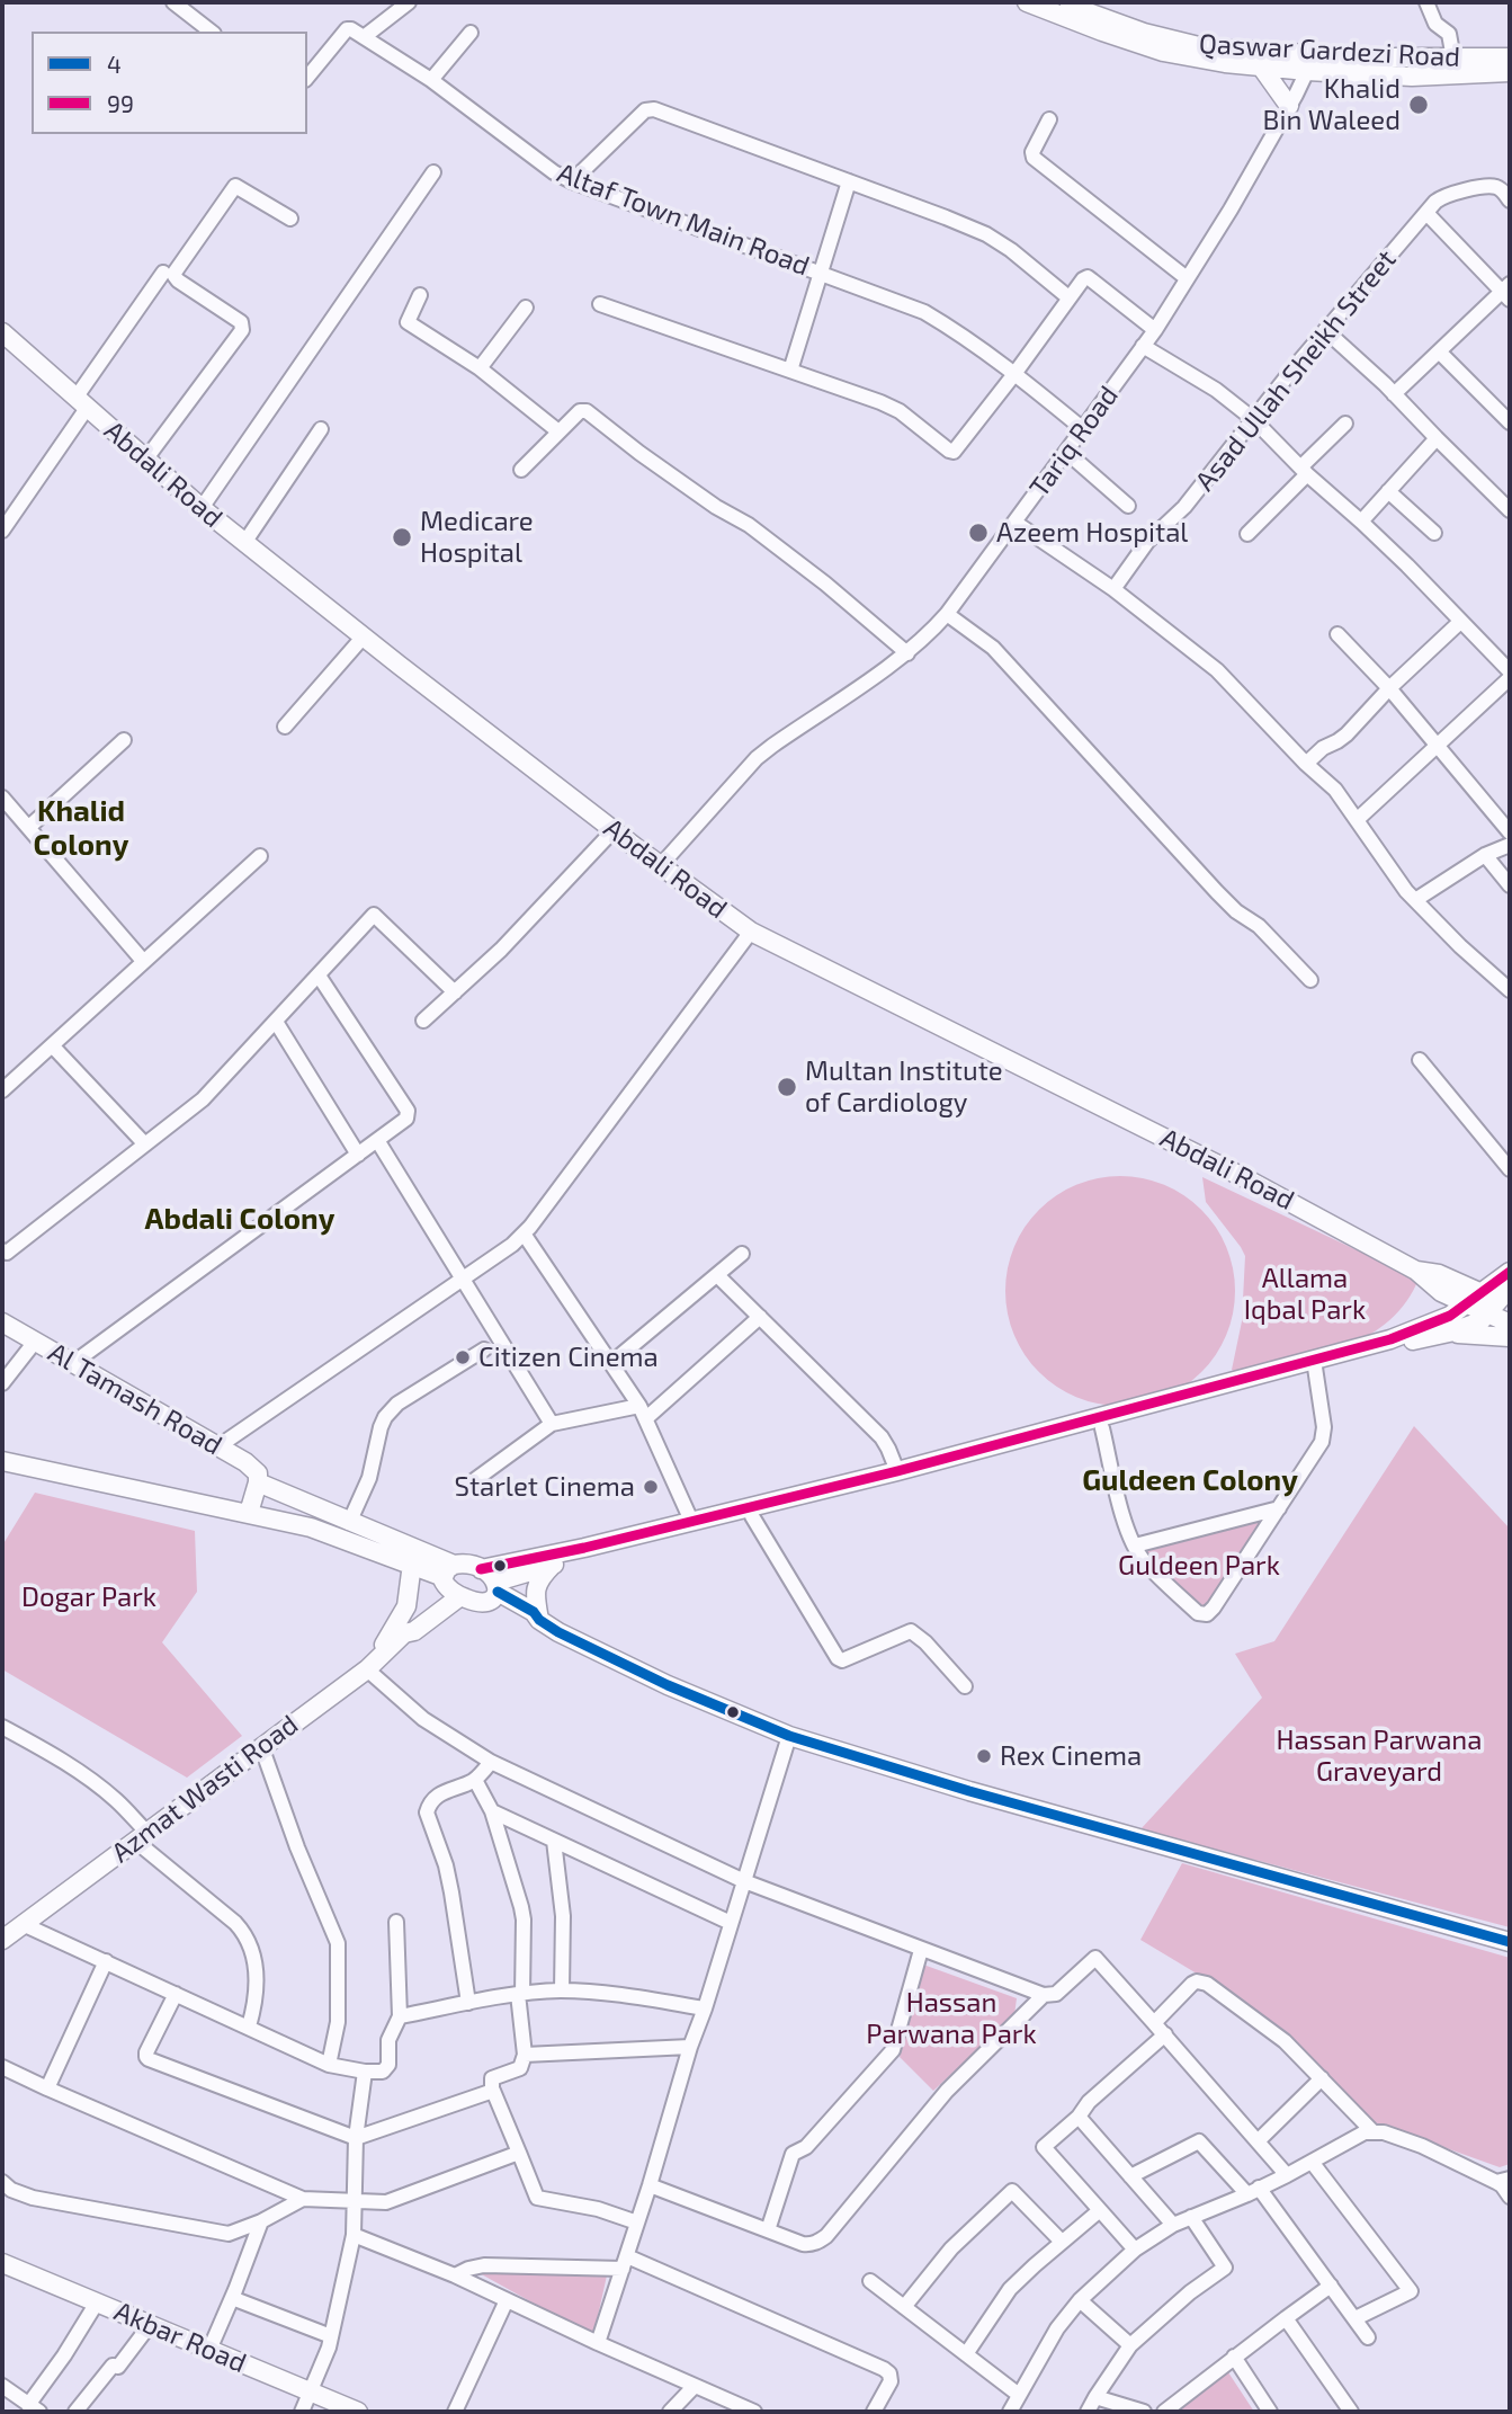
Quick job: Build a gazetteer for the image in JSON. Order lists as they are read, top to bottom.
{
  "streets": {
    "main road": [
      "Qaswar Gardezi Road",
      "Abdali Road",
      "Al Tamash Road",
      "Azmat Wasti Road",
      "Akbar Road"
    ],
    "street": ["Altaf Town Main Road", "Asad Ullah Sheikh Street", "Tariq Road"]
  },
  "crossings": [
    ["Qaswar Gardezi Road", "Tariq Road"],
    ["Altaf Town Main Road", "Tariq Road"],
    ["Tariq Road", "Abdali Road"]
  ],
  "districts": ["Khalid Colony", "Abdali Colony", "Guldeen Colony"],
  "parks": [
    "Allama Iqbal Park",
    "Guldeen Park",
    "Dogar Park",
    "Hassan Parwana Graveyard",
    "Hassan Parwana Park"
  ],
  "places": [
    "Khalid Bin Waleed",
    "Azeem Hospital",
    "Medicare Hospital",
    "Multan Institute of Cardiology",
    "Citizen Cinema",
    "Starlet Cinema",
    "Rex Cinema"
  ],
  "lines": ["transit line 99", "transit line 4"],
  "legend": ["4", "99"]
}
